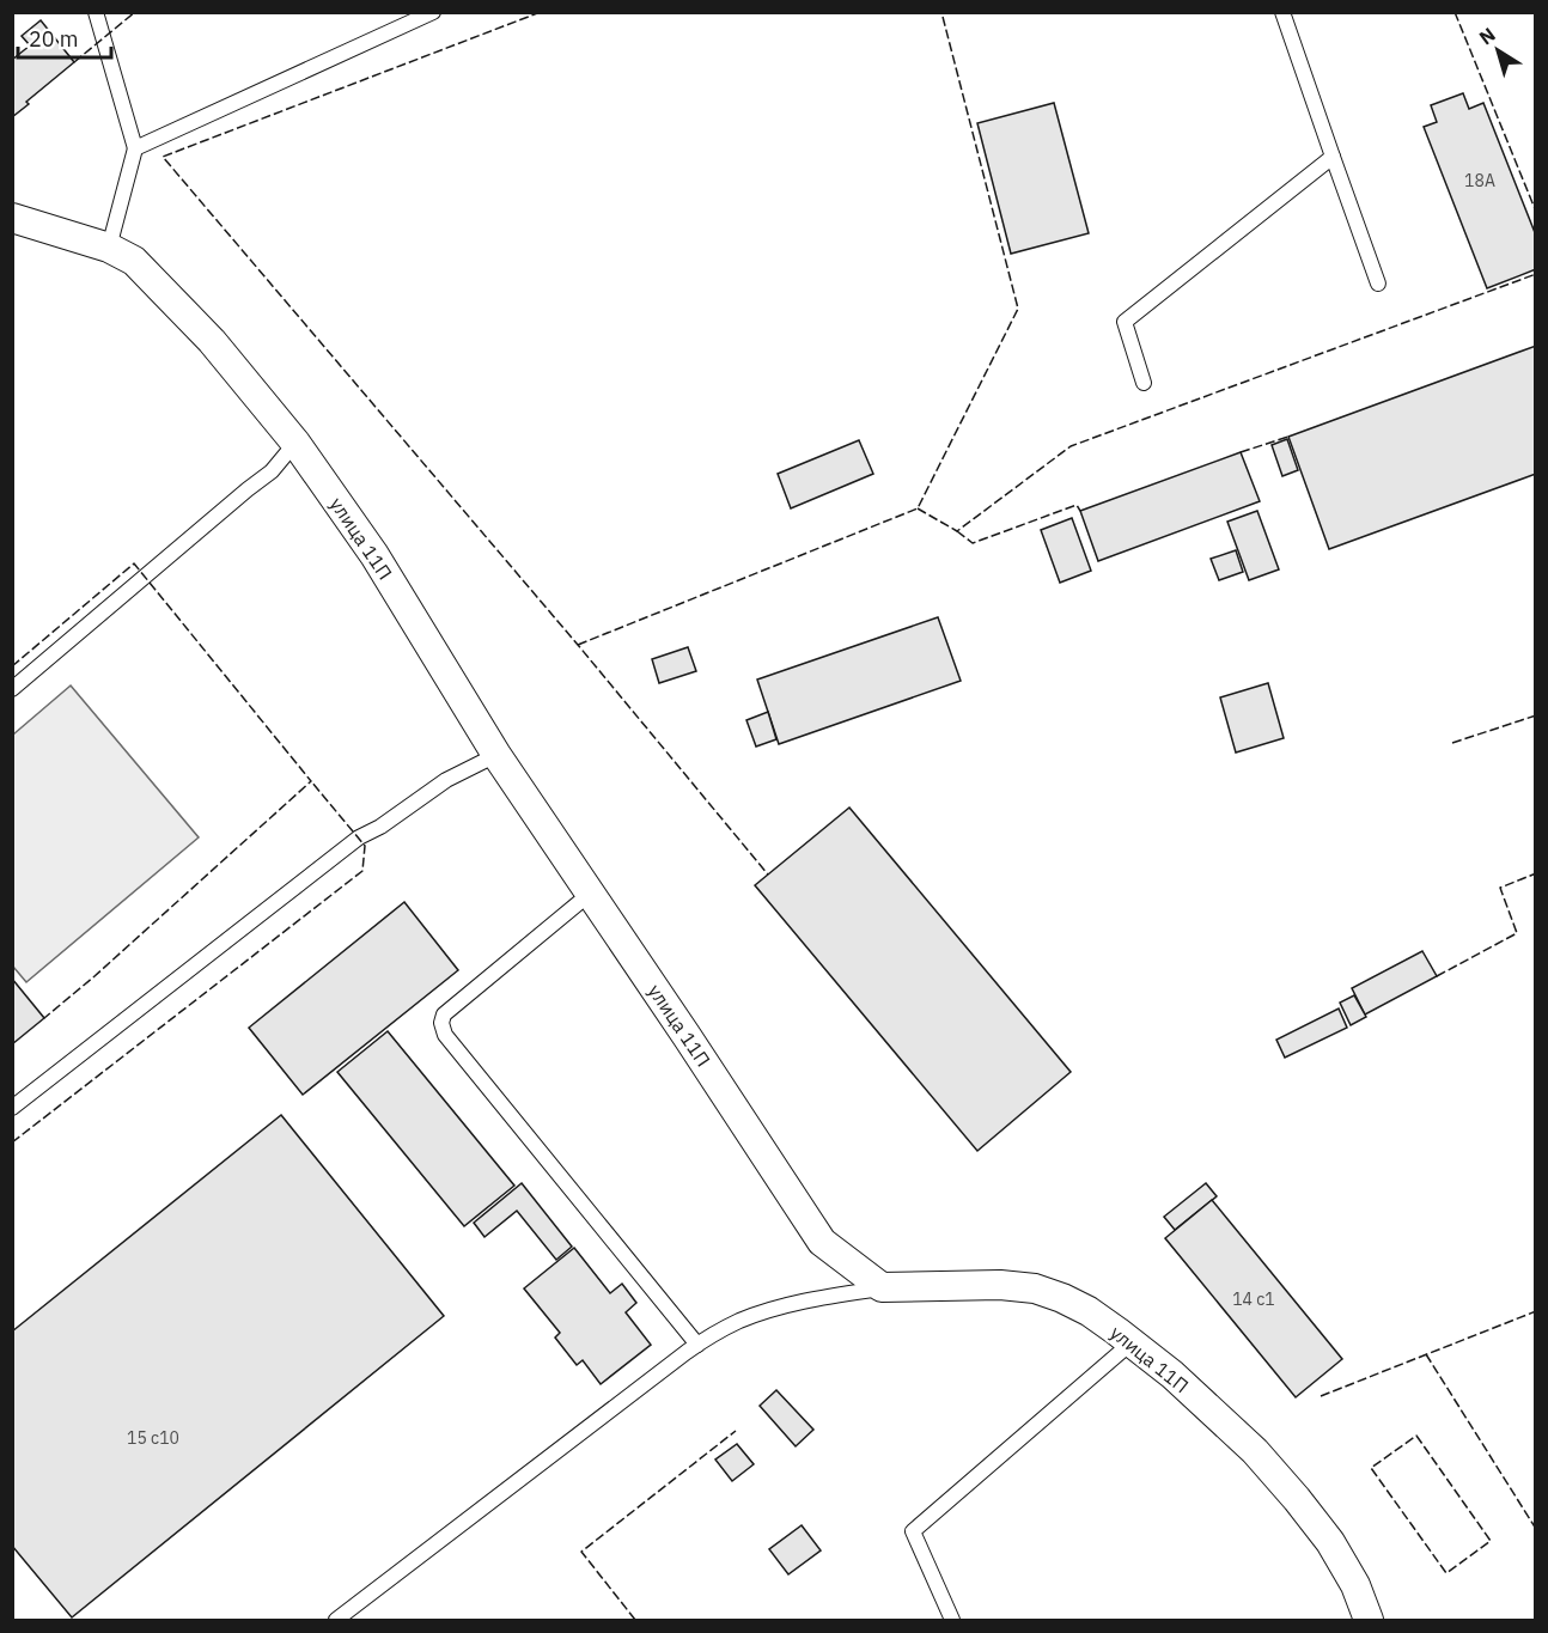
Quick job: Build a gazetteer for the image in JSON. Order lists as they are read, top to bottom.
{
  "streets": {
    "street": ["улица 11П"]
  },
  "house_numbers": ["18А", "14 с1", "15 с10"],
  "scale_bar": "20 m",
  "north": "top left"
}
